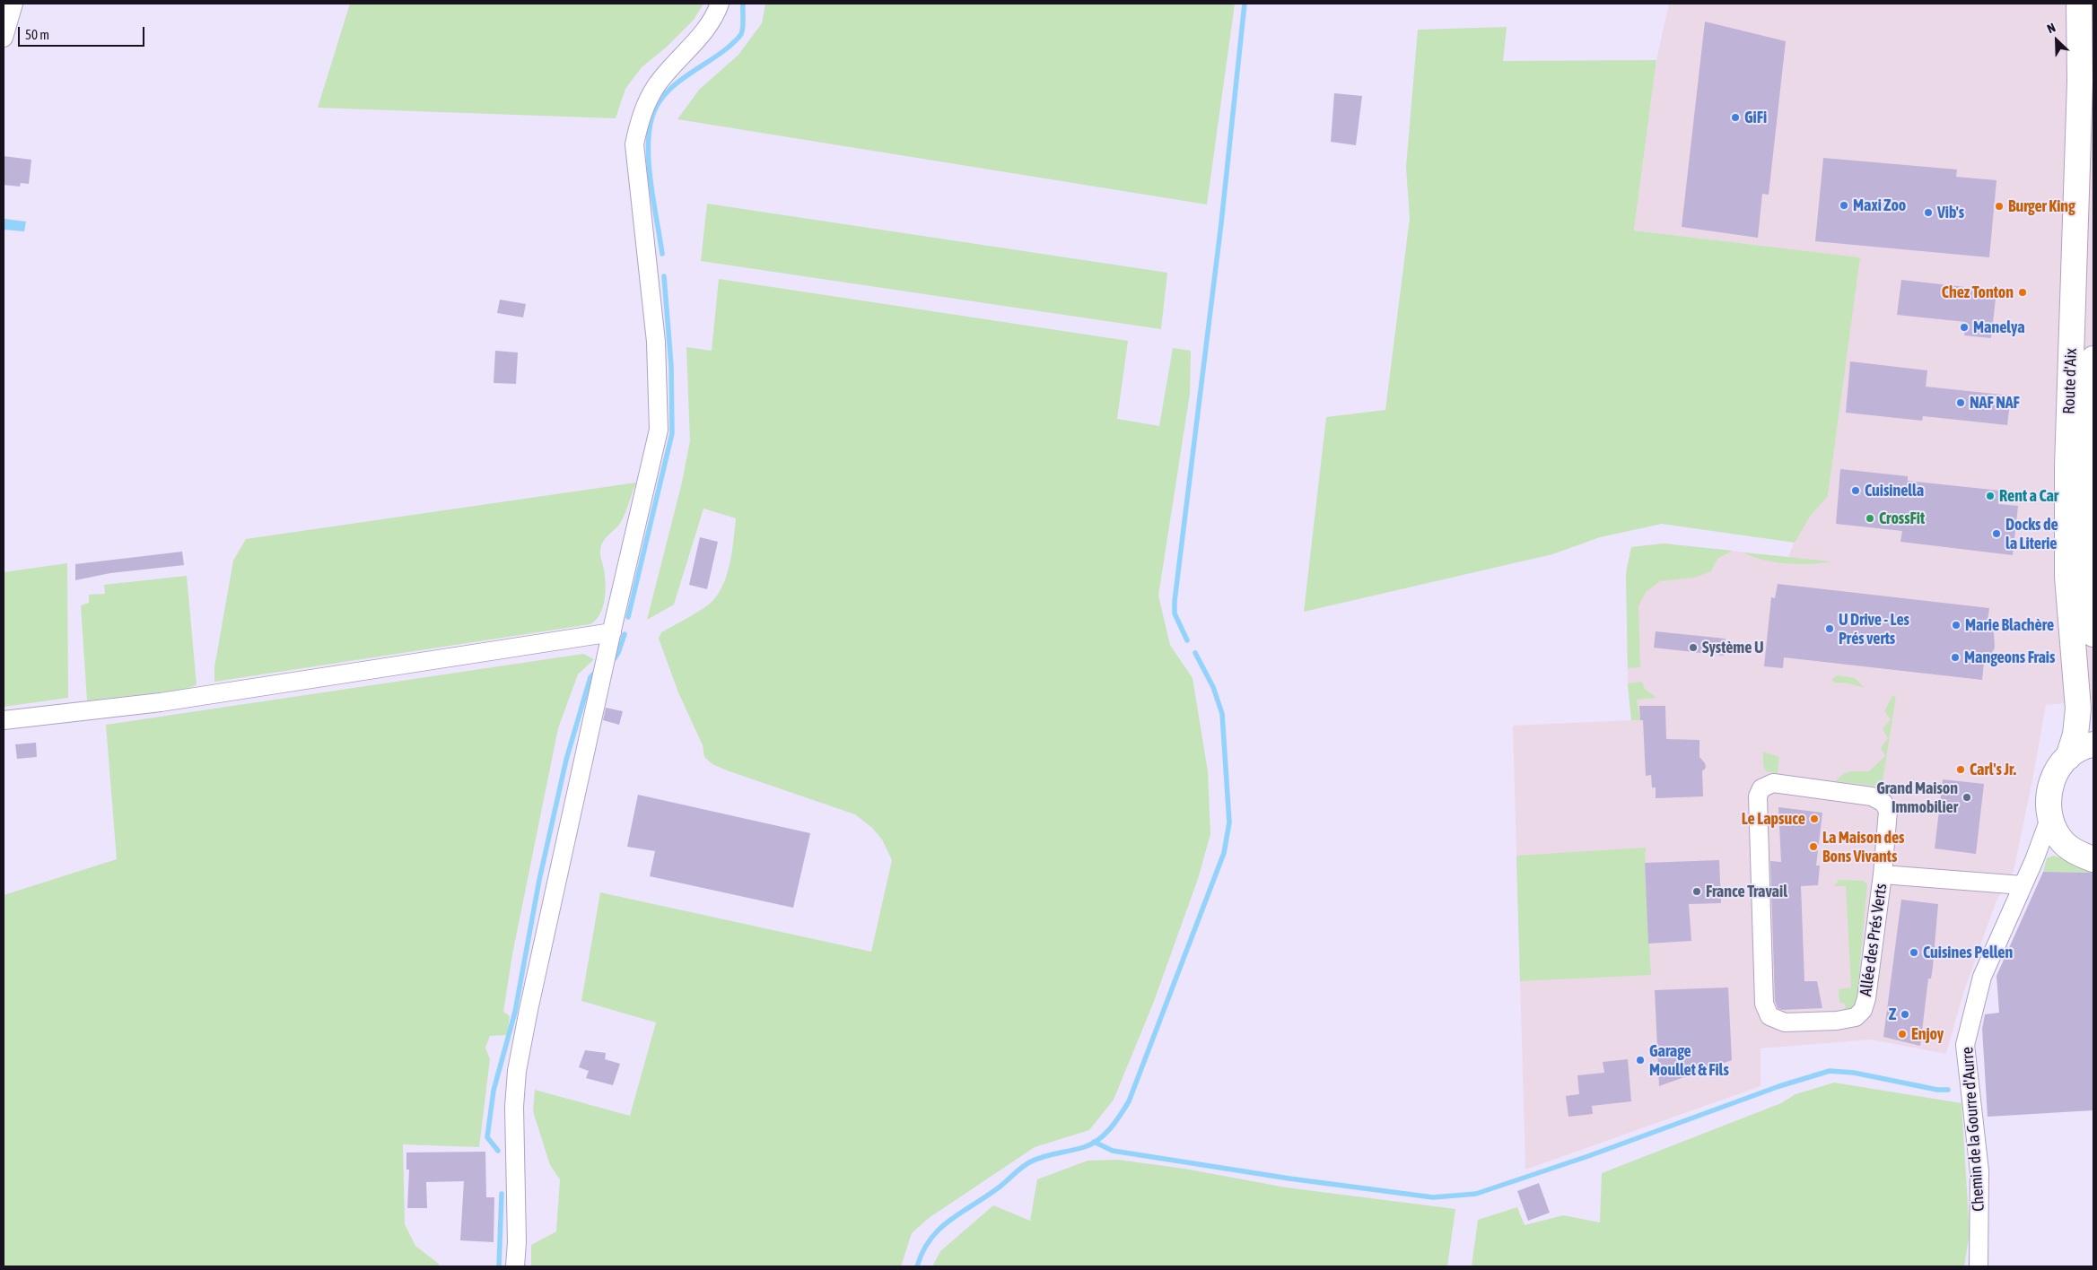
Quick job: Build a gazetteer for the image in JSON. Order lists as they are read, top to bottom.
{
  "streets": {
    "main road": ["Route d'Aix"],
    "street": ["Allée des Prés Verts", "Chemin de la Gourre d'Aurre"]
  },
  "places": [
    "GiFi",
    "Maxi Zoo",
    "Burger King",
    "Vib's",
    "Chez Tonton",
    "Manelya",
    "NAF NAF",
    "Cuisinella",
    "Rent a Car",
    "CrossFit",
    "Docks de la Literie",
    "Marie Blachère",
    "U Drive - Les Prés verts",
    "Système U",
    "Mangeons Frais",
    "Carl's Jr.",
    "Grand Maison Immobilier",
    "Le Lapsuce",
    "La Maison des Bons Vivants",
    "France Travail",
    "Cuisines Pellen",
    "Z",
    "Enjoy",
    "Garage Moullet & Fils"
  ],
  "scale_bar": "50 m",
  "north": "top left"
}
